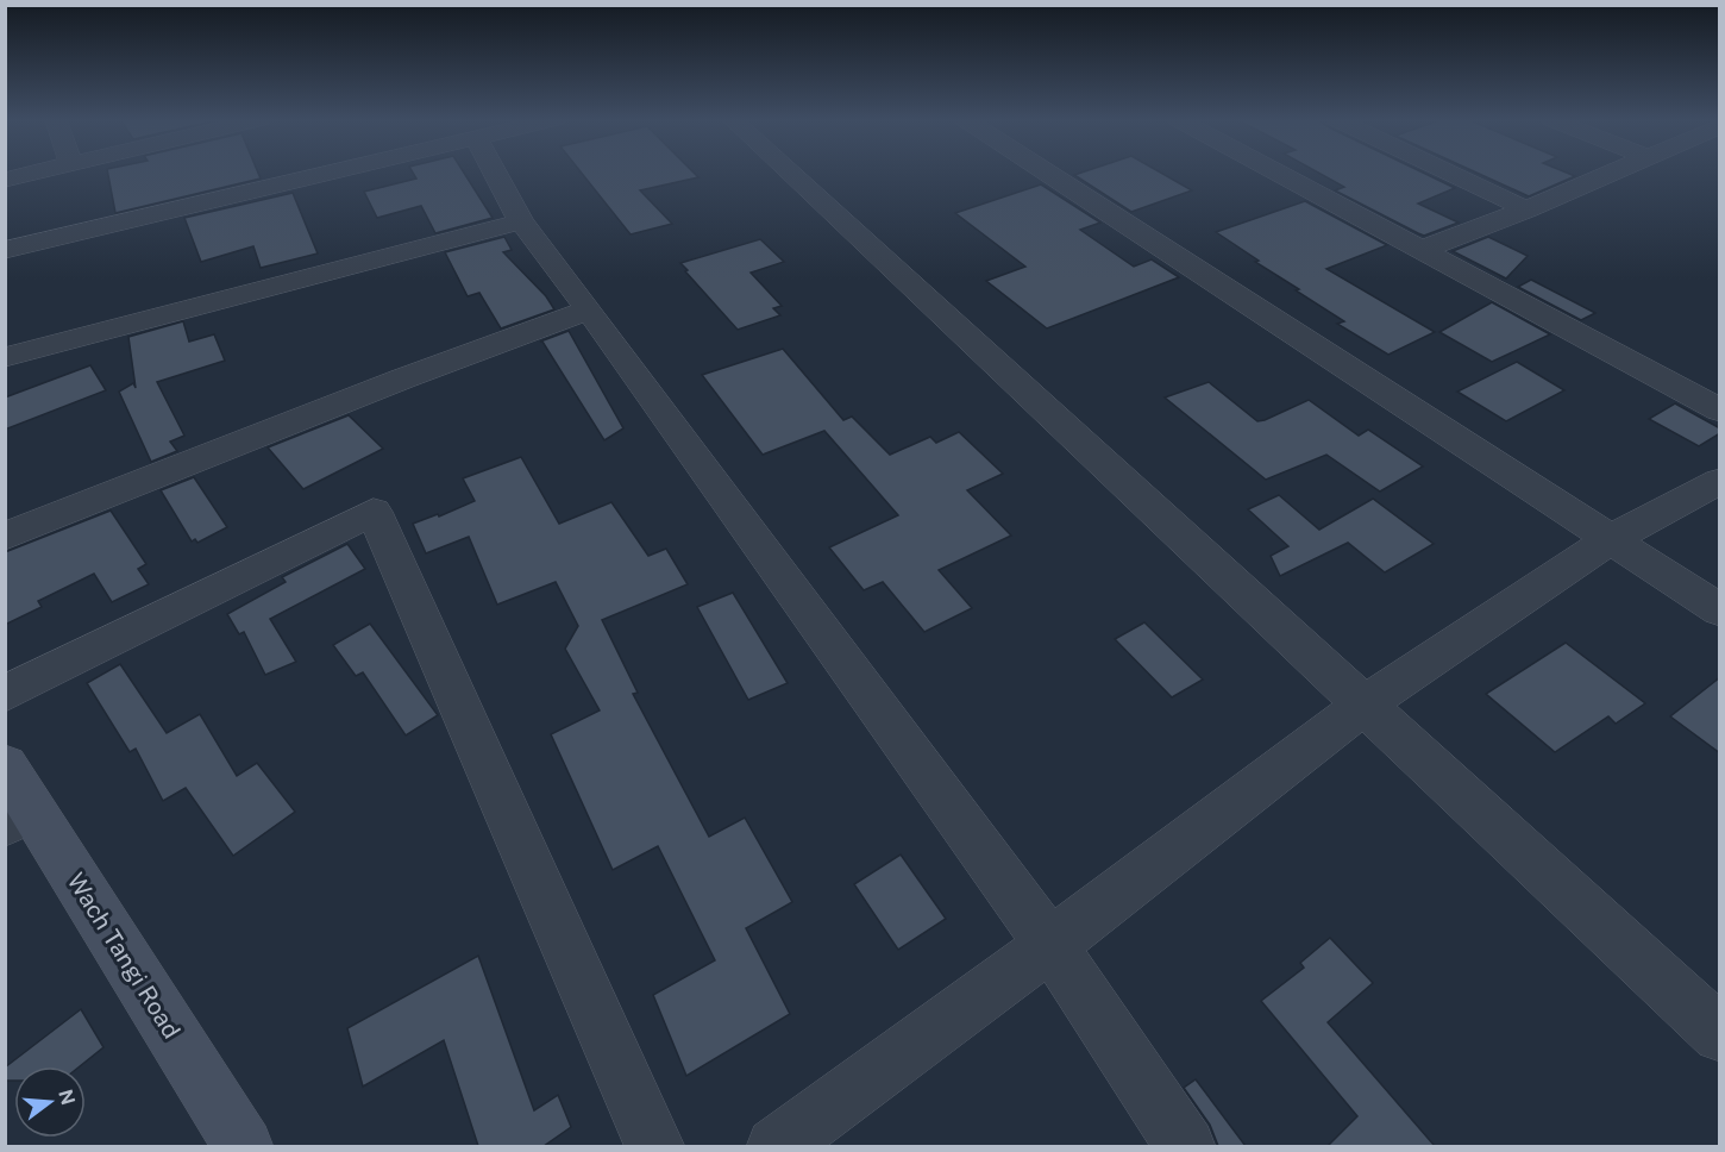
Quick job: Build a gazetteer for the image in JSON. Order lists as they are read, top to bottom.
{
  "streets": {
    "main road": ["Wach Tangi Road"]
  },
  "north": "right"
}
